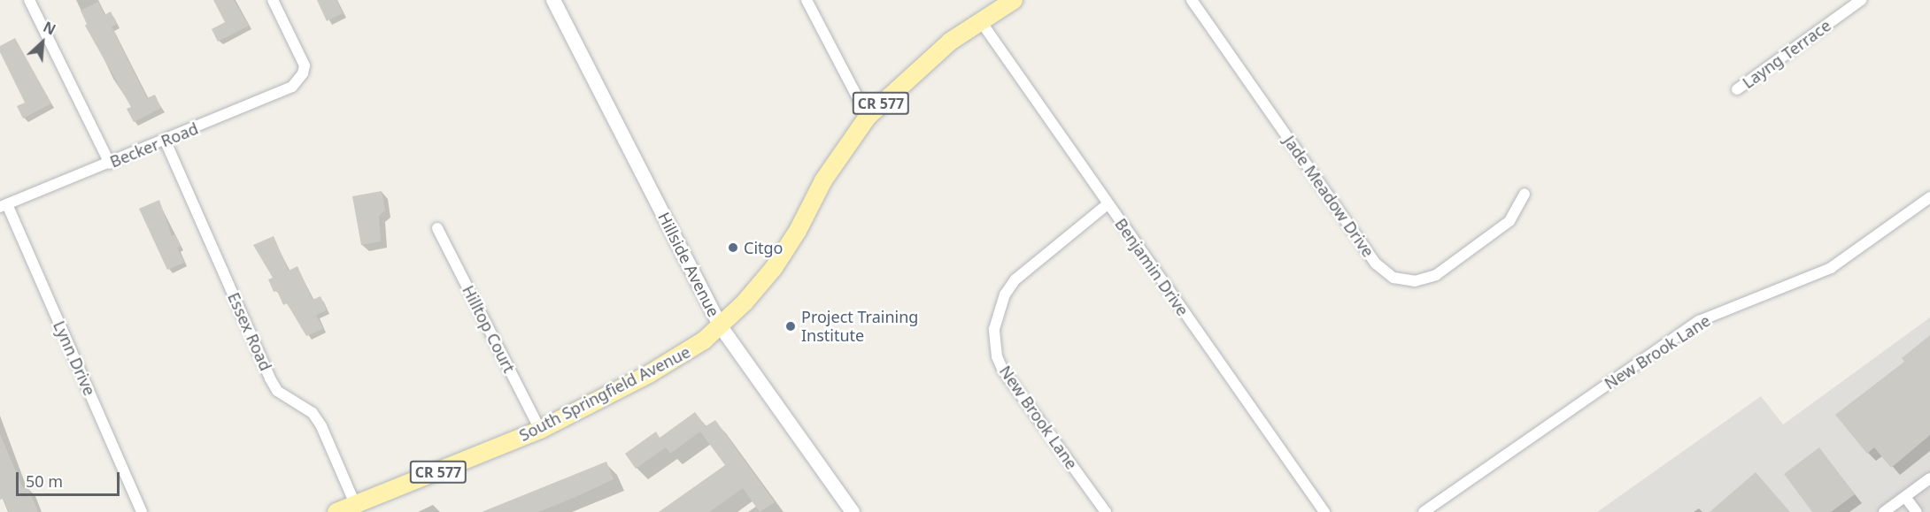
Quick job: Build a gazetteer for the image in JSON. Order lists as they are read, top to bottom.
{
  "streets": {
    "main road": ["CR 577", "South Springfield Avenue"],
    "street": [
      "Layng Terrace",
      "Becker Road",
      "Jade Meadow Drive",
      "Hillside Avenue",
      "Benjamin Drive",
      "Hilltop Court",
      "Essex Road",
      "New Brook Lane",
      "Lynn Drive"
    ]
  },
  "crossings": [
    ["Becker Road", "Essex Road"],
    ["Becker Road", "Lynn Drive"],
    ["Hillside Avenue", "South Springfield Avenue"],
    ["Benjamin Drive", "New Brook Lane"],
    ["Benjamin Drive", "South Springfield Avenue"],
    ["Hilltop Court", "South Springfield Avenue"],
    ["Essex Road", "South Springfield Avenue"]
  ],
  "places": ["Citgo", "Project Training Institute"],
  "scale_bar": "50 m",
  "north": "top right"
}
